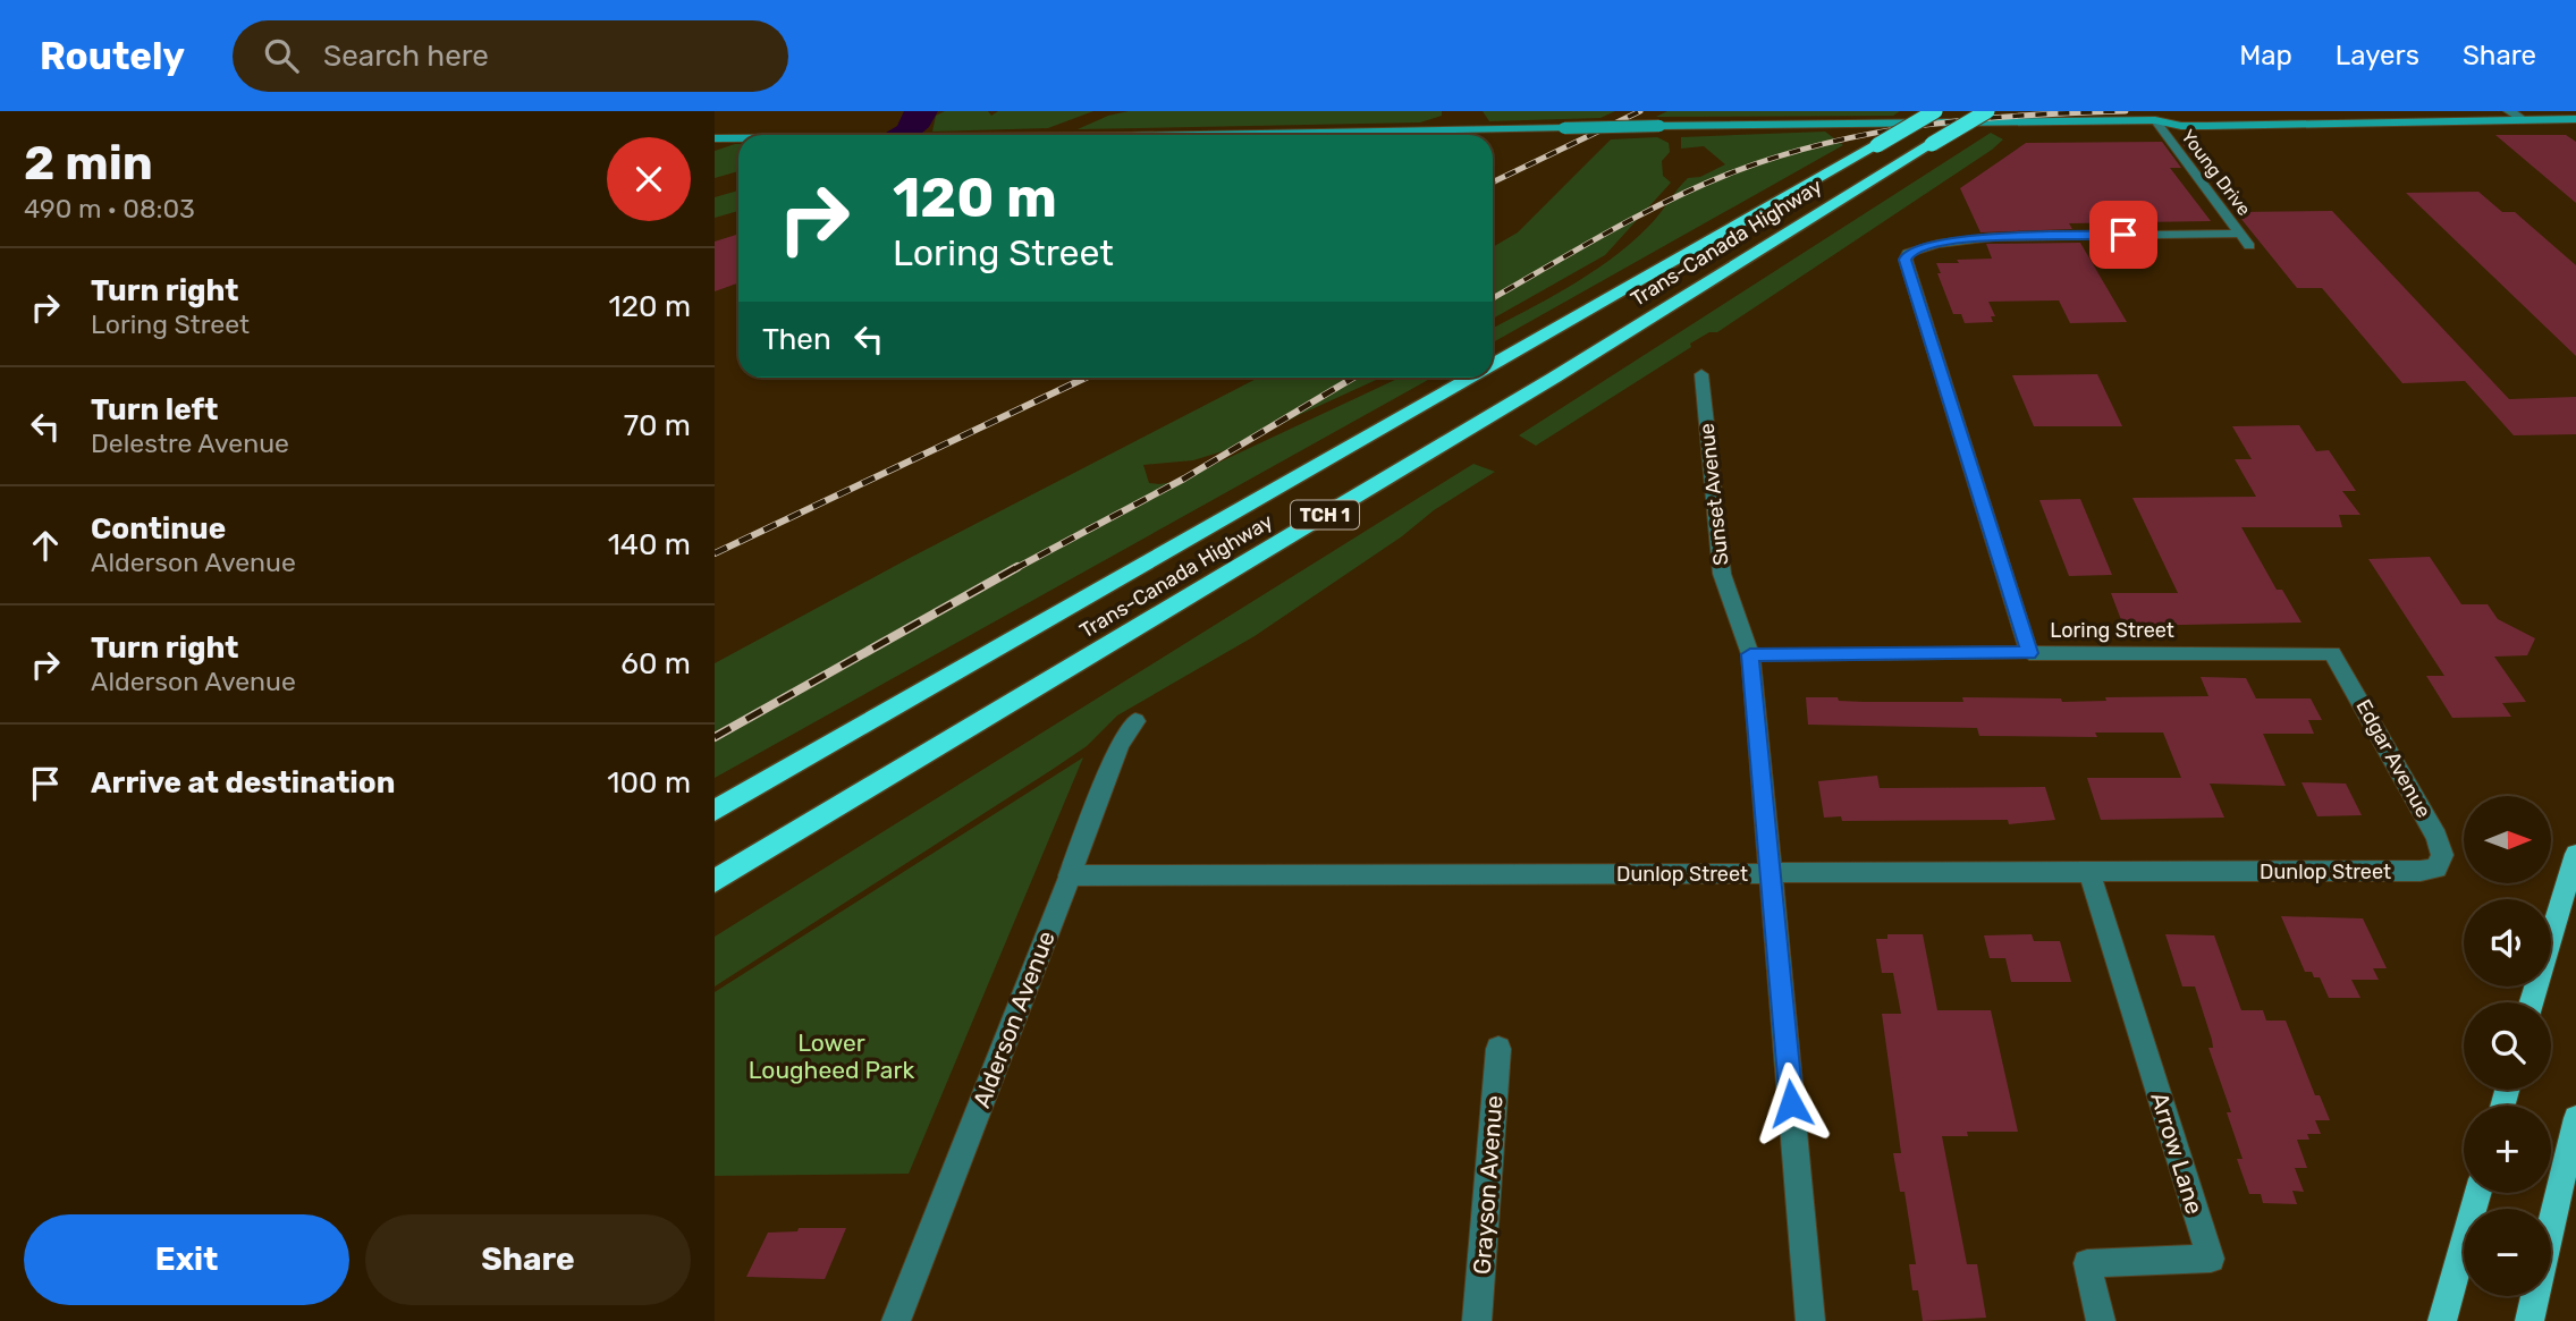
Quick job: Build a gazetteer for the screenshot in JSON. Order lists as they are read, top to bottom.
{
  "streets": {
    "highway": ["Trans-Canada Highway", "TCH 1"],
    "street": [
      "Young Drive",
      "Sunset Avenue",
      "Loring Street",
      "Edgar Avenue",
      "Dunlop Street",
      "Alderson Avenue",
      "Arrow Lane",
      "Grayson Avenue"
    ]
  },
  "crossings": [
    ["Sunset Avenue", "Loring Street"],
    ["Sunset Avenue", "Dunlop Street"],
    ["Loring Street", "Edgar Avenue"],
    ["Edgar Avenue", "Dunlop Street"],
    ["Dunlop Street", "Alderson Avenue"],
    ["Dunlop Street", "Arrow Lane"]
  ],
  "parks": ["Lower Lougheed Park"],
  "north": "right",
  "page": {
    "header": "Routely",
    "search": "Search here",
    "nav": ["Map", "Layers", "Share"],
    "heading": ["2 min", "490 m · 08:03"],
    "turn": ["120 m", "Loring Street"],
    "list": [
      {
        "name": "Turn right",
        "note": "Loring Street",
        "value": "120 m"
      },
      {
        "name": "Turn left",
        "note": "Delestre Avenue",
        "value": "70 m"
      },
      {
        "name": "Continue",
        "note": "Alderson Avenue",
        "value": "140 m"
      },
      {
        "name": "Turn right",
        "note": "Alderson Avenue",
        "value": "60 m"
      },
      {
        "name": "Arrive at destination",
        "value": "100 m"
      }
    ],
    "then": "Then",
    "map_buttons": ["+", "−"],
    "buttons": ["Exit", "Share"]
  }
}
